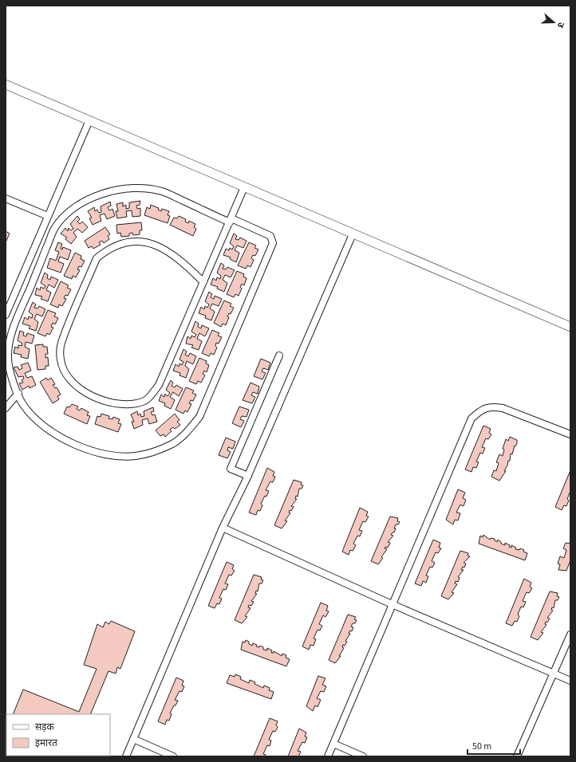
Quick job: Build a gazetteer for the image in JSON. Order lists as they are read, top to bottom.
{
  "legend": ["सड़क", "इमारत"],
  "scale_bar": "50 m",
  "north": "right"
}
